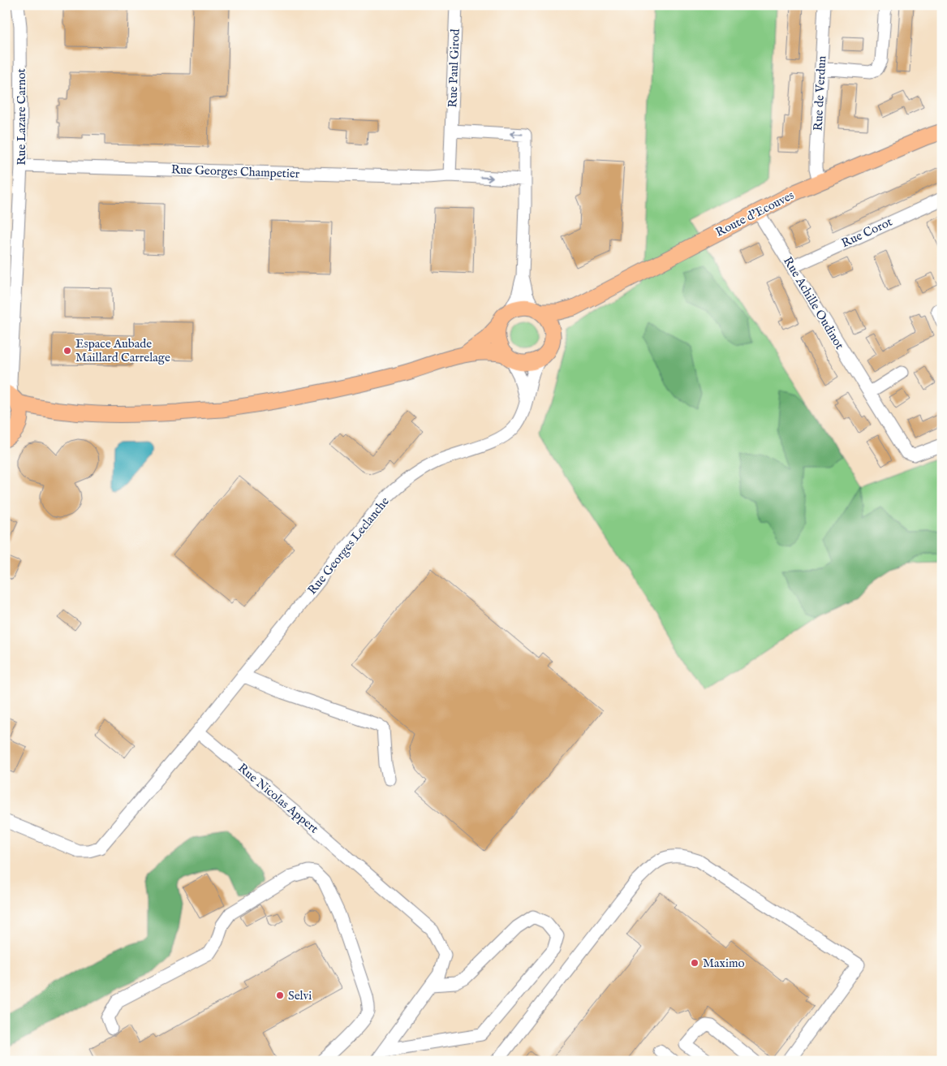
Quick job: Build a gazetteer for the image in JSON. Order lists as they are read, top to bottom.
{
  "streets": {
    "main road": ["Route d'Ecouves"],
    "street": [
      "Rue Paul Girod",
      "Rue de Verdun",
      "Rue Lazare Carnot",
      "Rue Georges Champetier",
      "Rue Corot",
      "Rue Achille Oudinot",
      "Rue Georges Leclanche",
      "Rue Nicolas Appert"
    ]
  },
  "crossings": [
    ["Rue de Verdun", "Route d'Ecouves"],
    ["Rue Lazare Carnot", "Rue Georges Champetier"],
    ["Route d'Ecouves", "Rue Achille Oudinot"],
    ["Rue Corot", "Rue Achille Oudinot"],
    ["Rue Georges Leclanche", "Rue Nicolas Appert"]
  ],
  "places": ["Espace Aubade Maillard Carrelage", "Maximo", "Selvi"]
}
